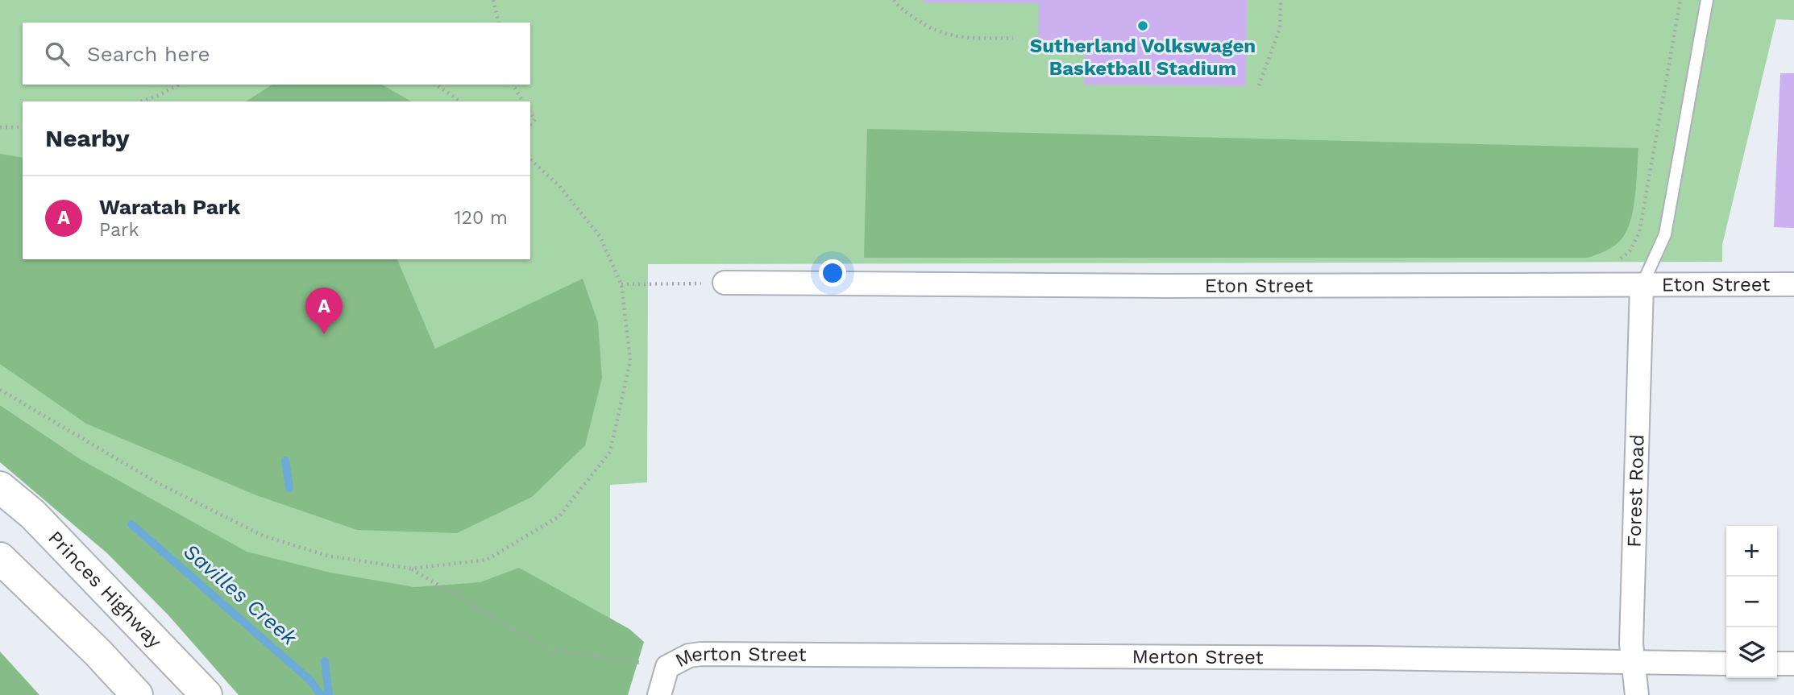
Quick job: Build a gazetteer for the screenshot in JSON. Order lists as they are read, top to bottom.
{
  "streets": {
    "highway": ["Princes Highway"],
    "street": ["Eton Street", "Forest Road", "Merton Street"]
  },
  "crossings": [
    ["Eton Street", "Forest Road"],
    ["Forest Road", "Merton Street"]
  ],
  "water": ["Savilles Creek"],
  "places": ["Sutherland Volkswagen Basketball Stadium"],
  "page": {
    "search": "Search here",
    "heading": "Nearby",
    "list": [
      {
        "mark": "A",
        "name": "Waratah Park",
        "note": "Park",
        "value": "120 m"
      }
    ],
    "pins": "A",
    "map_buttons": ["+", "−"]
  }
}
